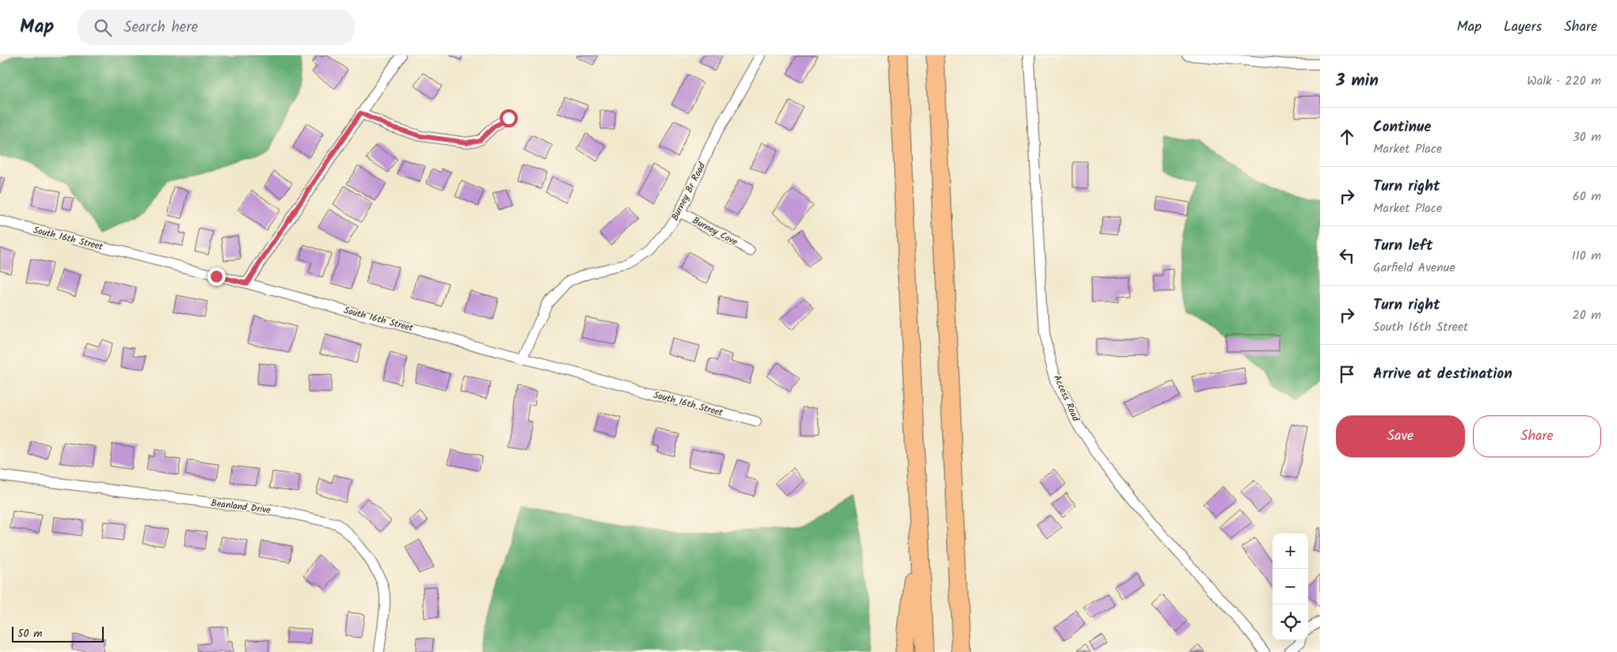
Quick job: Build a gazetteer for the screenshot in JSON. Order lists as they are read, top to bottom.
{
  "streets": {
    "street": [
      "Burney Br Road",
      "Burney Cove",
      "South 16th Street",
      "Access Road",
      "Beanland Drive"
    ]
  },
  "crossings": [
    ["Burney Br Road", "Burney Cove"],
    ["Burney Br Road", "South 16th Street"]
  ],
  "scale_bar": "50 m",
  "page": {
    "header": "Map",
    "search": "Search here",
    "nav": ["Map", "Layers", "Share"],
    "heading": ["3 min", "Walk · 220 m"],
    "list": [
      ["Continue", "Market Place", "30 m"],
      ["Turn right", "Market Place", "60 m"],
      ["Turn left", "Garfield Avenue", "110 m"],
      ["Turn right", "South 16th Street", "20 m"],
      "Arrive at destination"
    ],
    "buttons": ["Save", "Share"],
    "map_buttons": ["+", "−"],
    "scale": "50 m"
  }
}
